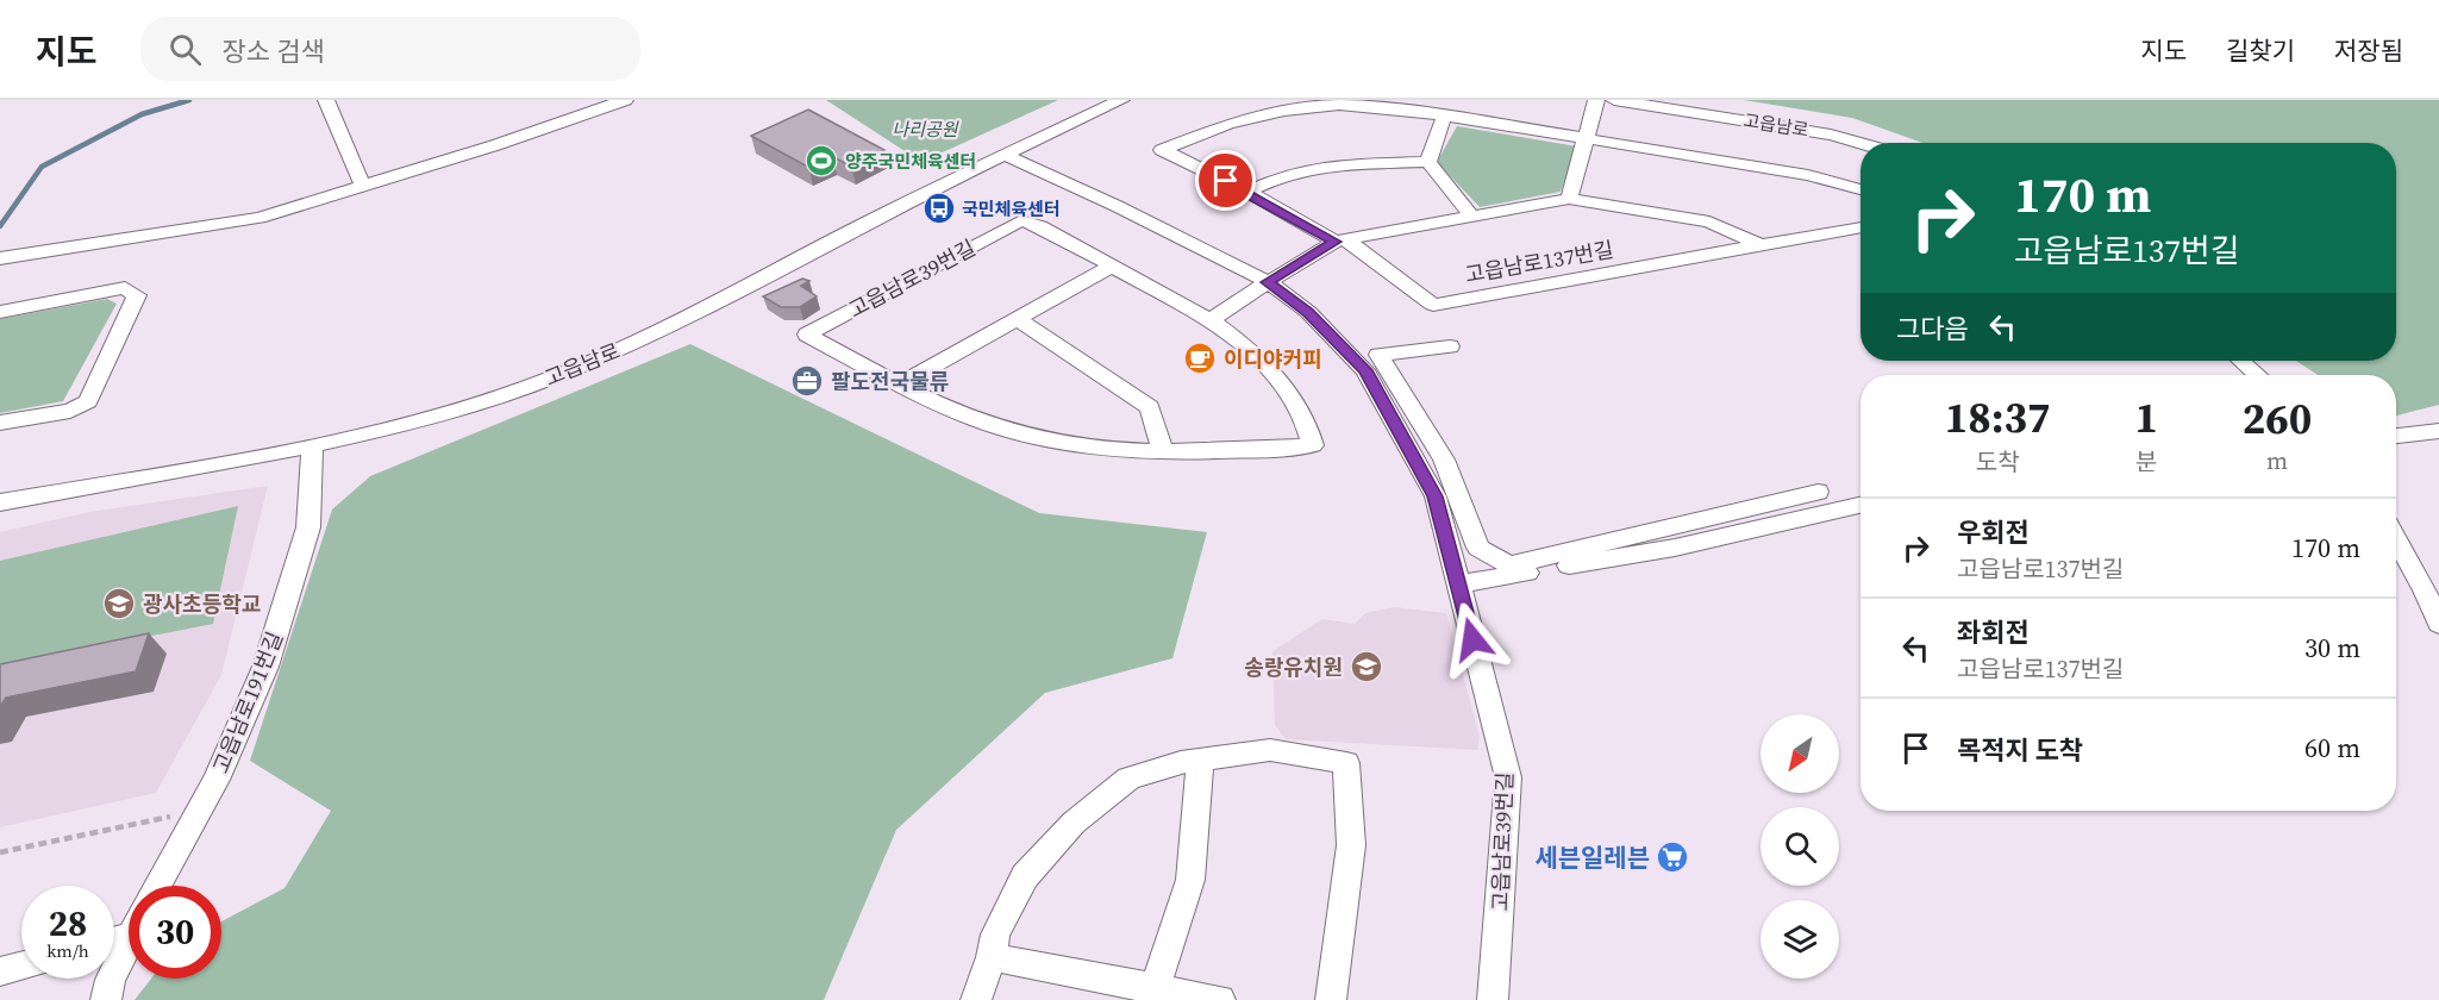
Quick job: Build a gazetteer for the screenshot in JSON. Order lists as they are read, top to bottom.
{
  "streets": {
    "street": [
      "고읍남로",
      "고읍남로137번길",
      "고읍남로39번길",
      "고읍남로191번길"
    ]
  },
  "crossings": [
    ["고읍남로", "고읍남로39번길"],
    ["고읍남로", "고읍남로191번길"],
    ["고읍남로137번길", "고읍남로39번길"]
  ],
  "parks": ["나리공원"],
  "places": {
    "sports": ["양주국민체육센터"],
    "bus stop": ["국민체육센터"],
    "cafe": ["이디야커피"],
    "office": ["팔도전국물류"],
    "school or university": ["광사초등학교", "송랑유치원"],
    "supermarket": ["세븐일레븐"]
  },
  "north": "bottom left",
  "page": {
    "header": "지도",
    "search": "장소 검색",
    "nav": ["지도", "길찾기", "저장됨"],
    "turn": ["170 m", "고읍남로137번길"],
    "then": "그다음",
    "eta": [
      "18:37",
      "도착",
      "1",
      "분",
      "260",
      "m"
    ],
    "list": [
      {
        "name": "우회전",
        "note": "고읍남로137번길",
        "value": "170 m"
      },
      {
        "name": "좌회전",
        "note": "고읍남로137번길",
        "value": "30 m"
      },
      {
        "name": "목적지 도착",
        "value": "60 m"
      }
    ],
    "speed": "28 km/h",
    "limit": "30"
  }
}
